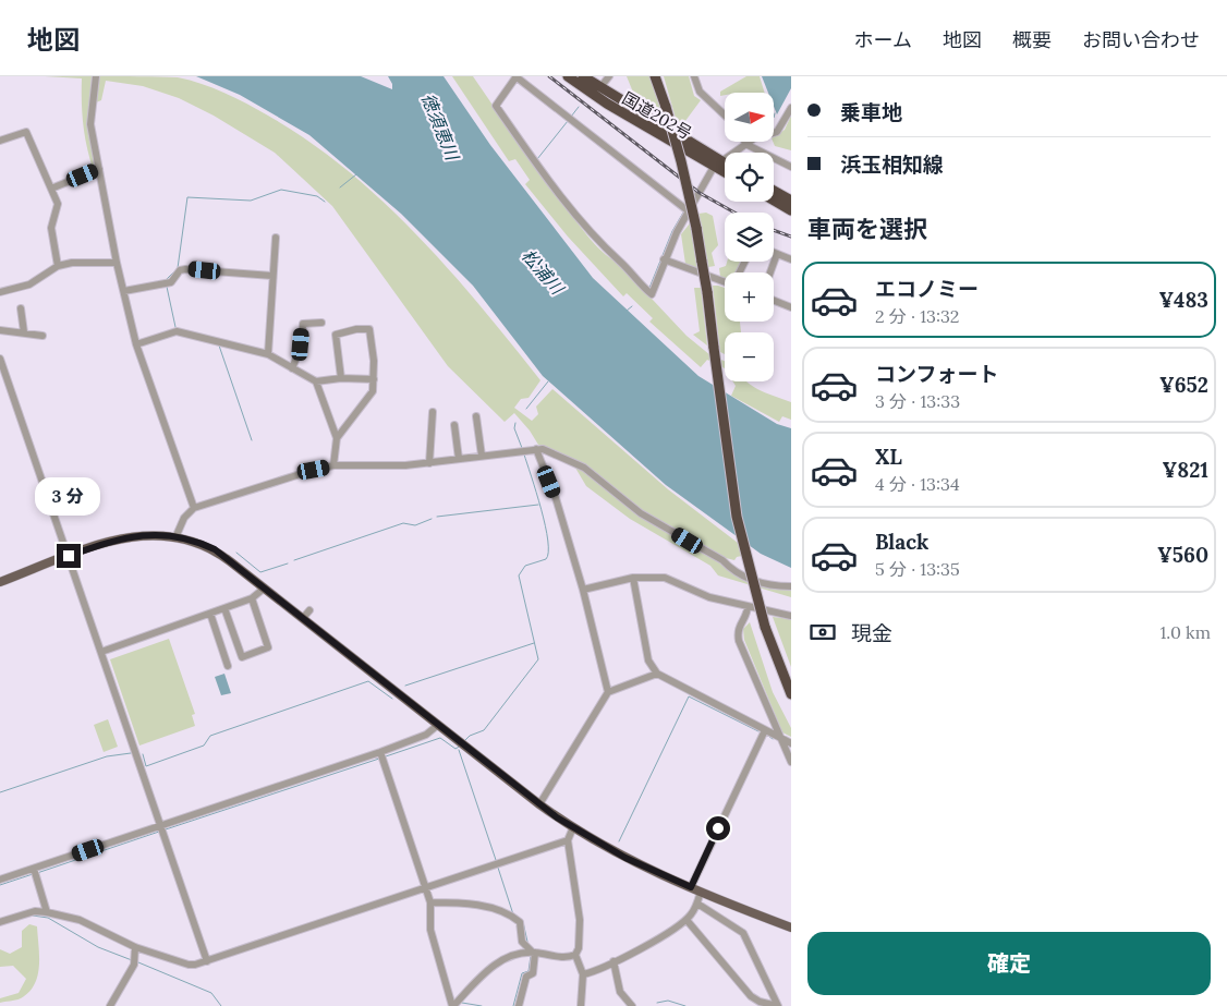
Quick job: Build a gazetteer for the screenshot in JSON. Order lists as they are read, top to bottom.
{
  "streets": {
    "highway": ["国道202号"]
  },
  "water": ["徳須恵川", "松浦川"],
  "north": "right",
  "page": {
    "header": "地図",
    "nav": [
      "ホーム",
      "地図",
      "概要",
      "お問い合わせ"
    ],
    "banner": ["乗車地", "浜玉相知線"],
    "map_buttons": ["+", "−"],
    "heading": "車両を選択",
    "list": [
      {
        "name": "エコノミー",
        "note": "2 分 · 13:32",
        "value": "¥483"
      },
      {
        "name": "コンフォート",
        "note": "3 分 · 13:33",
        "value": "¥652"
      },
      {
        "name": "XL",
        "note": "4 分 · 13:34",
        "value": "¥821"
      },
      {
        "name": "Black",
        "note": "5 分 · 13:35",
        "value": "¥560"
      }
    ],
    "bubble": "3 分",
    "pay": ["現金", "1.0 km"],
    "buttons": "確定"
  }
}
